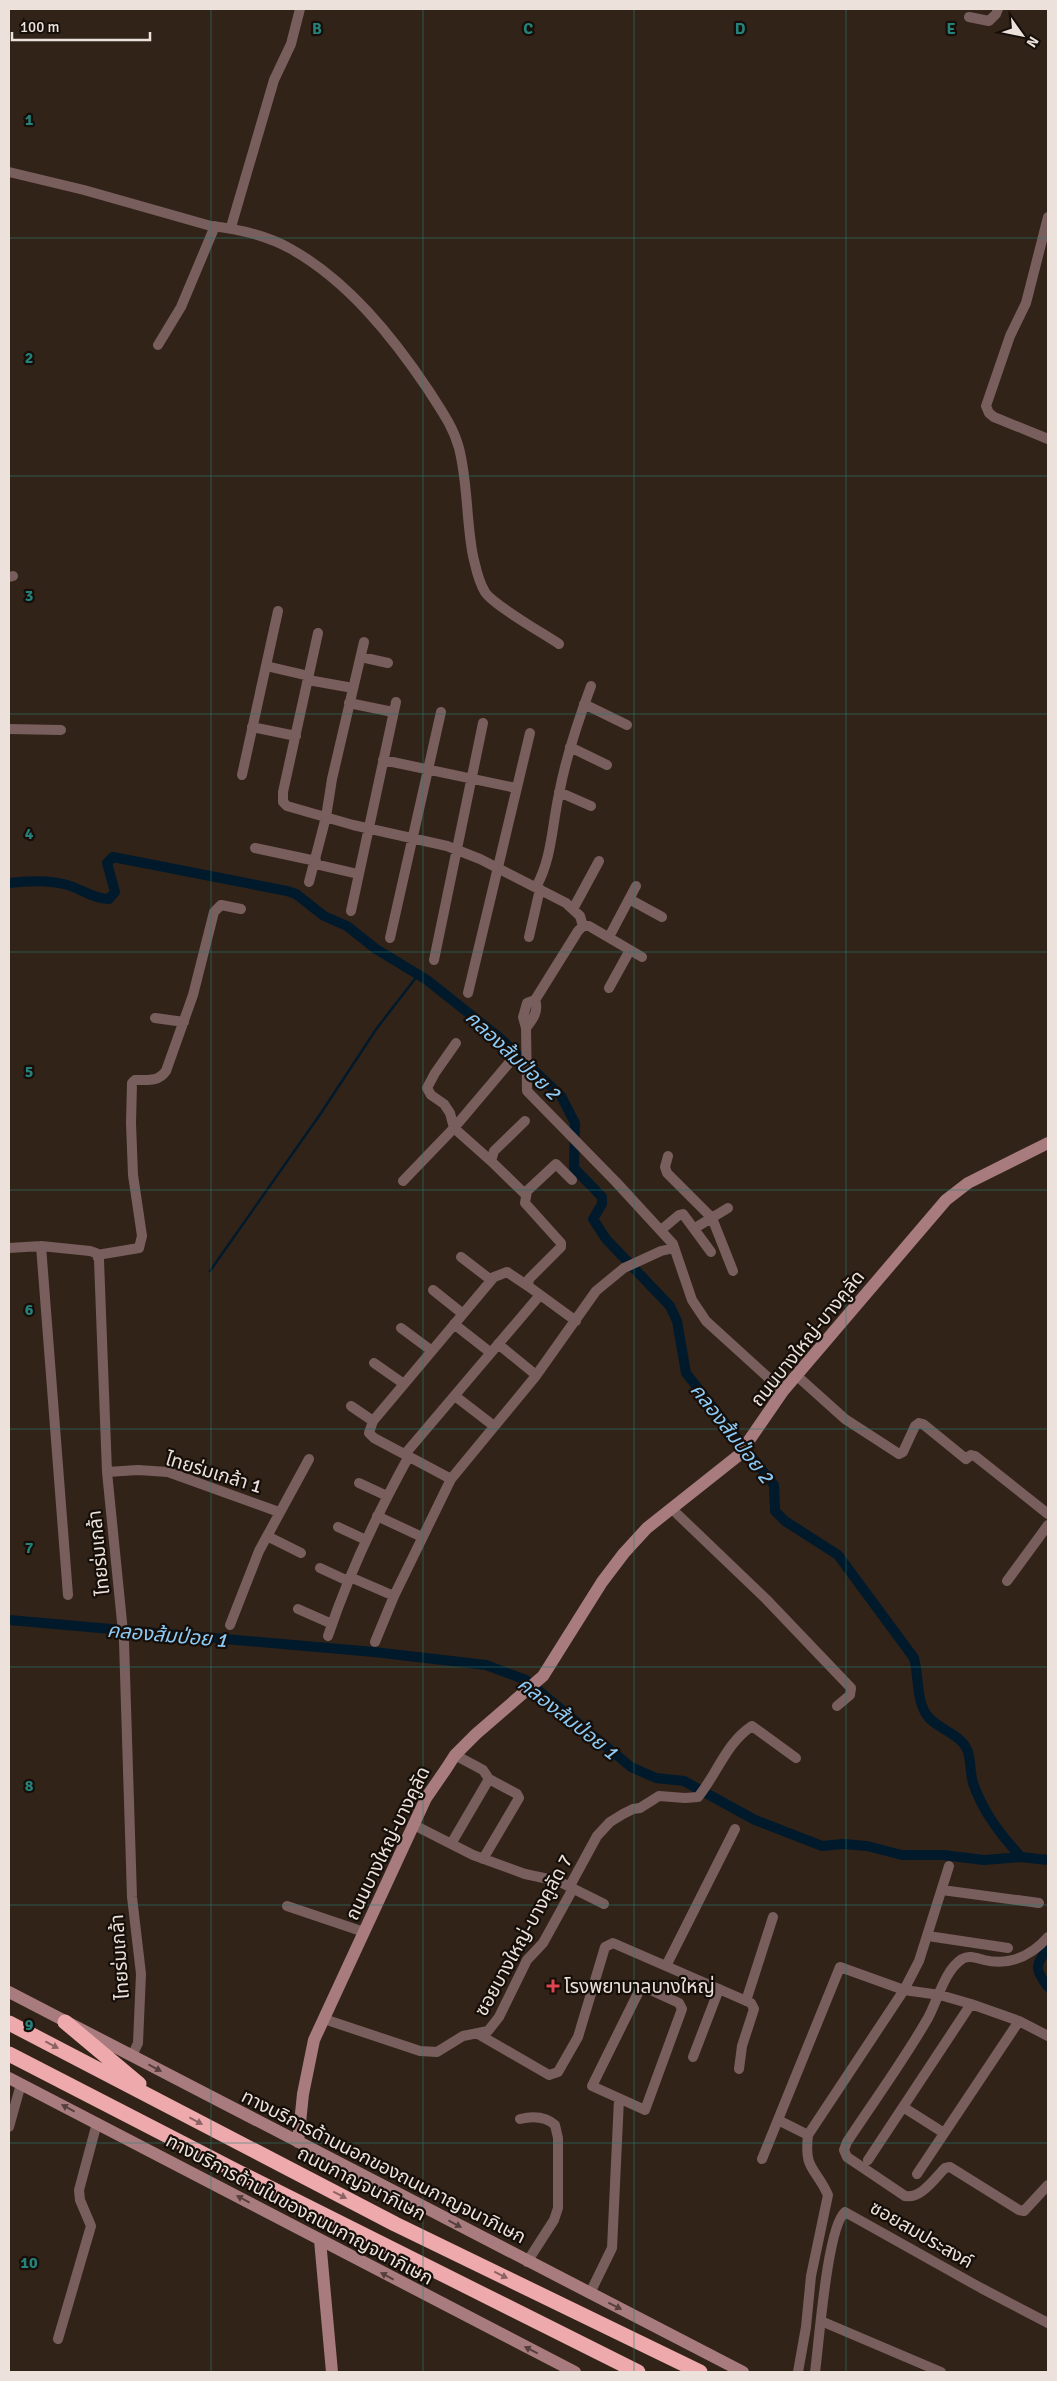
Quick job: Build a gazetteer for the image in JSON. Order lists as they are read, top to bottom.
{
  "streets": {
    "highway": ["ถนนกาญจนาภิเษก"],
    "main road": ["ถนนบางใหญ่-บางคูลัด", "ทางบริการด้านนอกของถนนกาญจนาภิเษก", "ทางบริการด้านในของถนนกาญจนาภิเษก"],
    "street": [
      "ไทยร่มเกล้า 1",
      "ไทยร่มเกล้า",
      "ซอยบางใหญ่-บางคูลัด 7",
      "ซอยสมประสงค์"
    ]
  },
  "crossings": [
    ["ถนนบางใหญ่-บางคูลัด", "ซอยบางใหญ่-บางคูลัด 7"],
    ["ถนนบางใหญ่-บางคูลัด", "ทางบริการด้านนอกของถนนกาญจนาภิเษก"],
    ["ไทยร่มเกล้า 1", "ไทยร่มเกล้า"],
    ["ไทยร่มเกล้า", "ทางบริการด้านนอกของถนนกาญจนาภิเษก"]
  ],
  "one_way": ["ทางบริการด้านนอกของถนนกาญจนาภิเษก", "ทางบริการด้านในของถนนกาญจนาภิเษก"],
  "water": ["คลองส้มป่อย 2", "คลองส้มป่อย 1"],
  "places": {
    "health": ["โรงพยาบาลบางใหญ่"]
  },
  "scale_bar": "100 m",
  "north": "bottom right",
  "grid": {
    "columns": [
      "B",
      "C",
      "D",
      "E"
    ],
    "rows": [
      "1",
      "2",
      "3",
      "4",
      "5",
      "6",
      "7",
      "8",
      "9",
      "10"
    ]
  }
}
